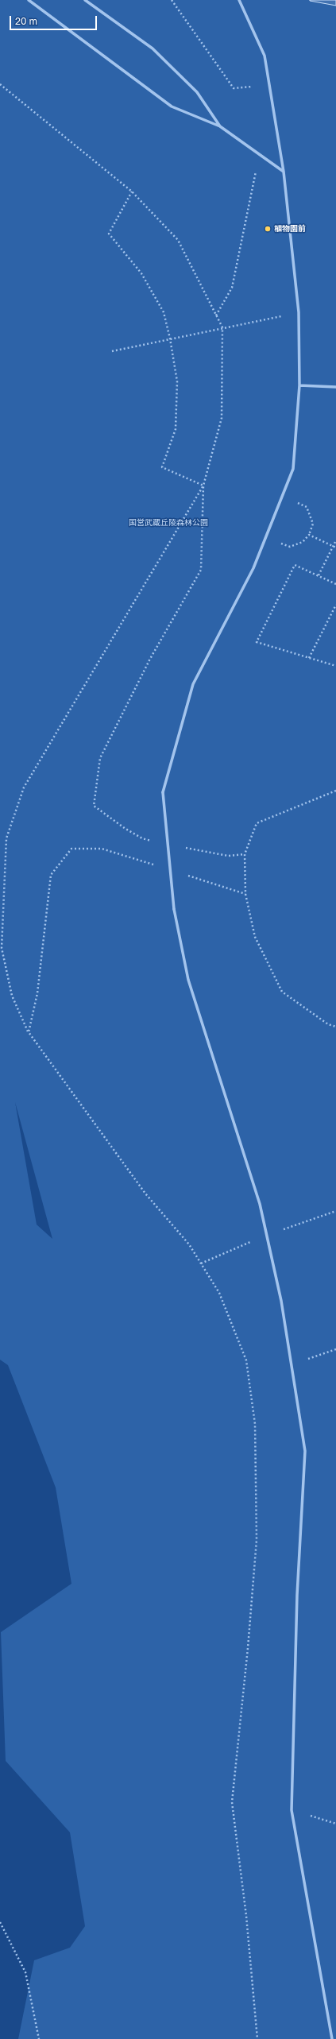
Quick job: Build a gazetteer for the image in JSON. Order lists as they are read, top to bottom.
{
  "parks": ["国営武蔵丘陵森林公園"],
  "places": ["植物園前"],
  "scale_bar": "20 m"
}
